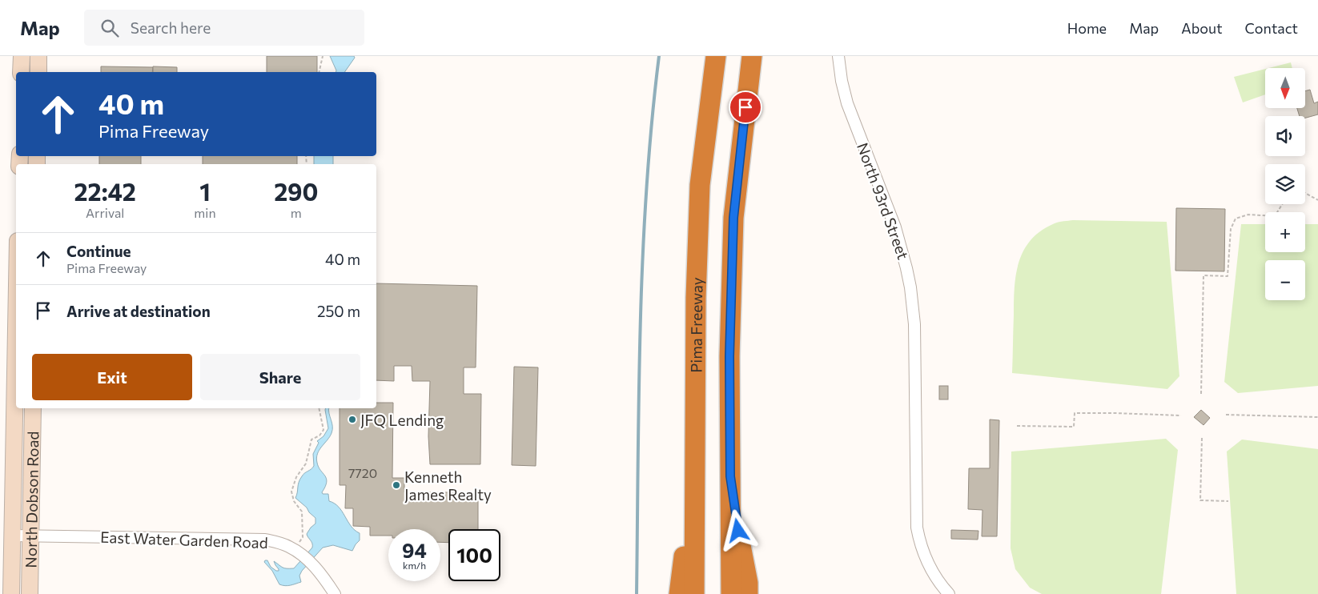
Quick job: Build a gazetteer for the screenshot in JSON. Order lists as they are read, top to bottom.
{
  "streets": {
    "highway": ["Pima Freeway"],
    "street": ["North 93rd Street", "North Dobson Road", "East Water Garden Road"]
  },
  "crossings": [
    ["North Dobson Road", "East Water Garden Road"]
  ],
  "places": ["JFQ Lending", "Kenneth James Realty"],
  "house_numbers": ["7720"],
  "north": "bottom",
  "page": {
    "header": "Map",
    "search": "Search here",
    "nav": [
      "Home",
      "Map",
      "About",
      "Contact"
    ],
    "map_buttons": ["+", "−"],
    "turn": ["40 m", "Pima Freeway"],
    "eta": [
      "22:42",
      "Arrival",
      "1",
      "min",
      "290",
      "m"
    ],
    "list": [
      {
        "name": "Continue",
        "note": "Pima Freeway",
        "value": "40 m"
      },
      {
        "name": "Arrive at destination",
        "value": "250 m"
      }
    ],
    "buttons": ["Exit", "Share"],
    "speed": "94 km/h",
    "limit": "100"
  }
}
